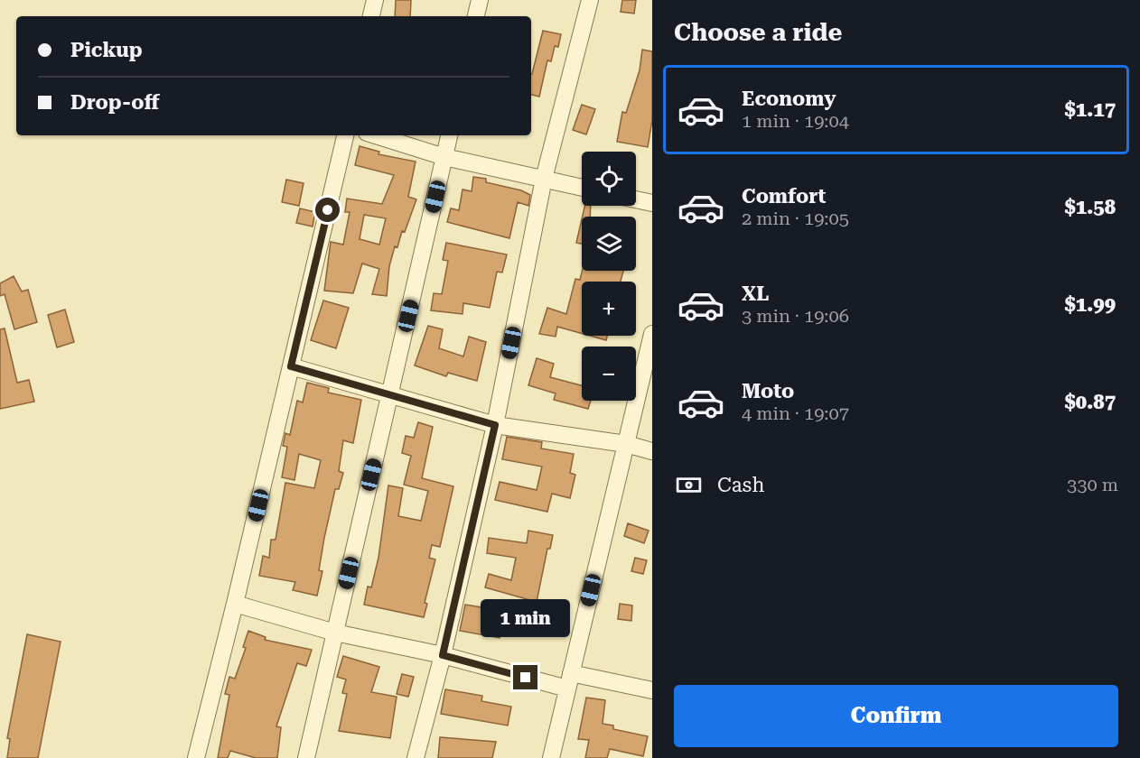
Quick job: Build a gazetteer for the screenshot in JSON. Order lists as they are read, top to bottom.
{
  "page": {
    "heading": "Choose a ride",
    "banner": ["Pickup", "Drop-off"],
    "list": [
      {
        "name": "Economy",
        "note": "1 min · 19:04",
        "value": "$1.17"
      },
      {
        "name": "Comfort",
        "note": "2 min · 19:05",
        "value": "$1.58"
      },
      {
        "name": "XL",
        "note": "3 min · 19:06",
        "value": "$1.99"
      },
      {
        "name": "Moto",
        "note": "4 min · 19:07",
        "value": "$0.87"
      }
    ],
    "map_buttons": ["+", "−"],
    "pay": ["Cash", "330 m"],
    "bubble": "1 min",
    "buttons": "Confirm"
  }
}
